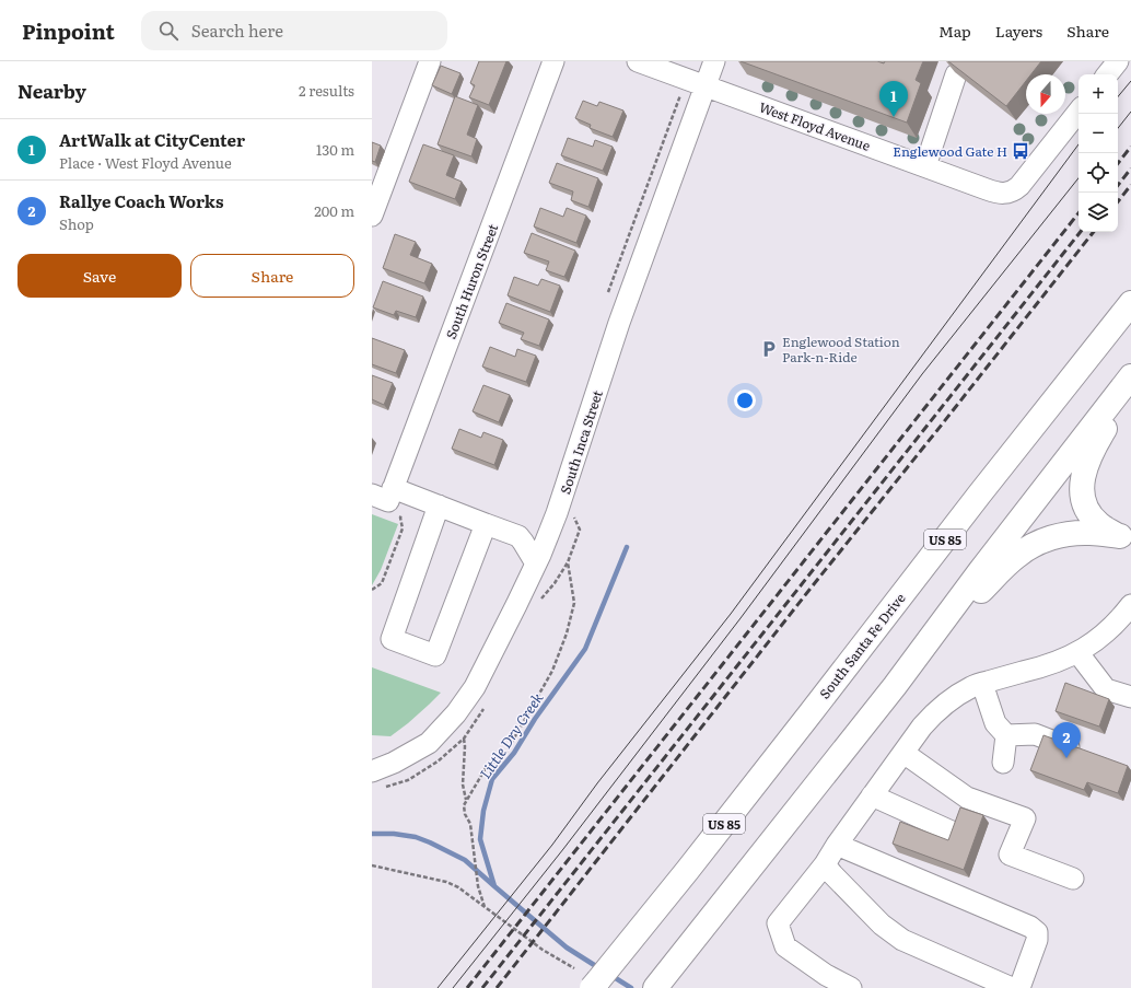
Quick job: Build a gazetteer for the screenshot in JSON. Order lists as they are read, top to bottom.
{
  "streets": {
    "highway": ["US 85", "South Santa Fe Drive"],
    "street": ["West Floyd Avenue", "South Huron Street", "South Inca Street"]
  },
  "crossings": [
    ["West Floyd Avenue", "South Inca Street"]
  ],
  "water": ["Little Dry Creek"],
  "places": {
    "bus stop": ["Englewood Gate H"],
    "parking": ["Englewood Station Park-n-Ride"]
  },
  "north": "bottom",
  "page": {
    "header": "Pinpoint",
    "search": "Search here",
    "nav": ["Map", "Layers", "Share"],
    "heading": ["Nearby", "2 results"],
    "map_buttons": ["+", "−"],
    "pins": ["1", "2"],
    "list": [
      {
        "mark": "1",
        "name": "ArtWalk at CityCenter",
        "note": "Place · West Floyd Avenue",
        "value": "130 m"
      },
      {
        "mark": "2",
        "name": "Rallye Coach Works",
        "note": "Shop",
        "value": "200 m"
      }
    ],
    "buttons": ["Save", "Share"]
  }
}
